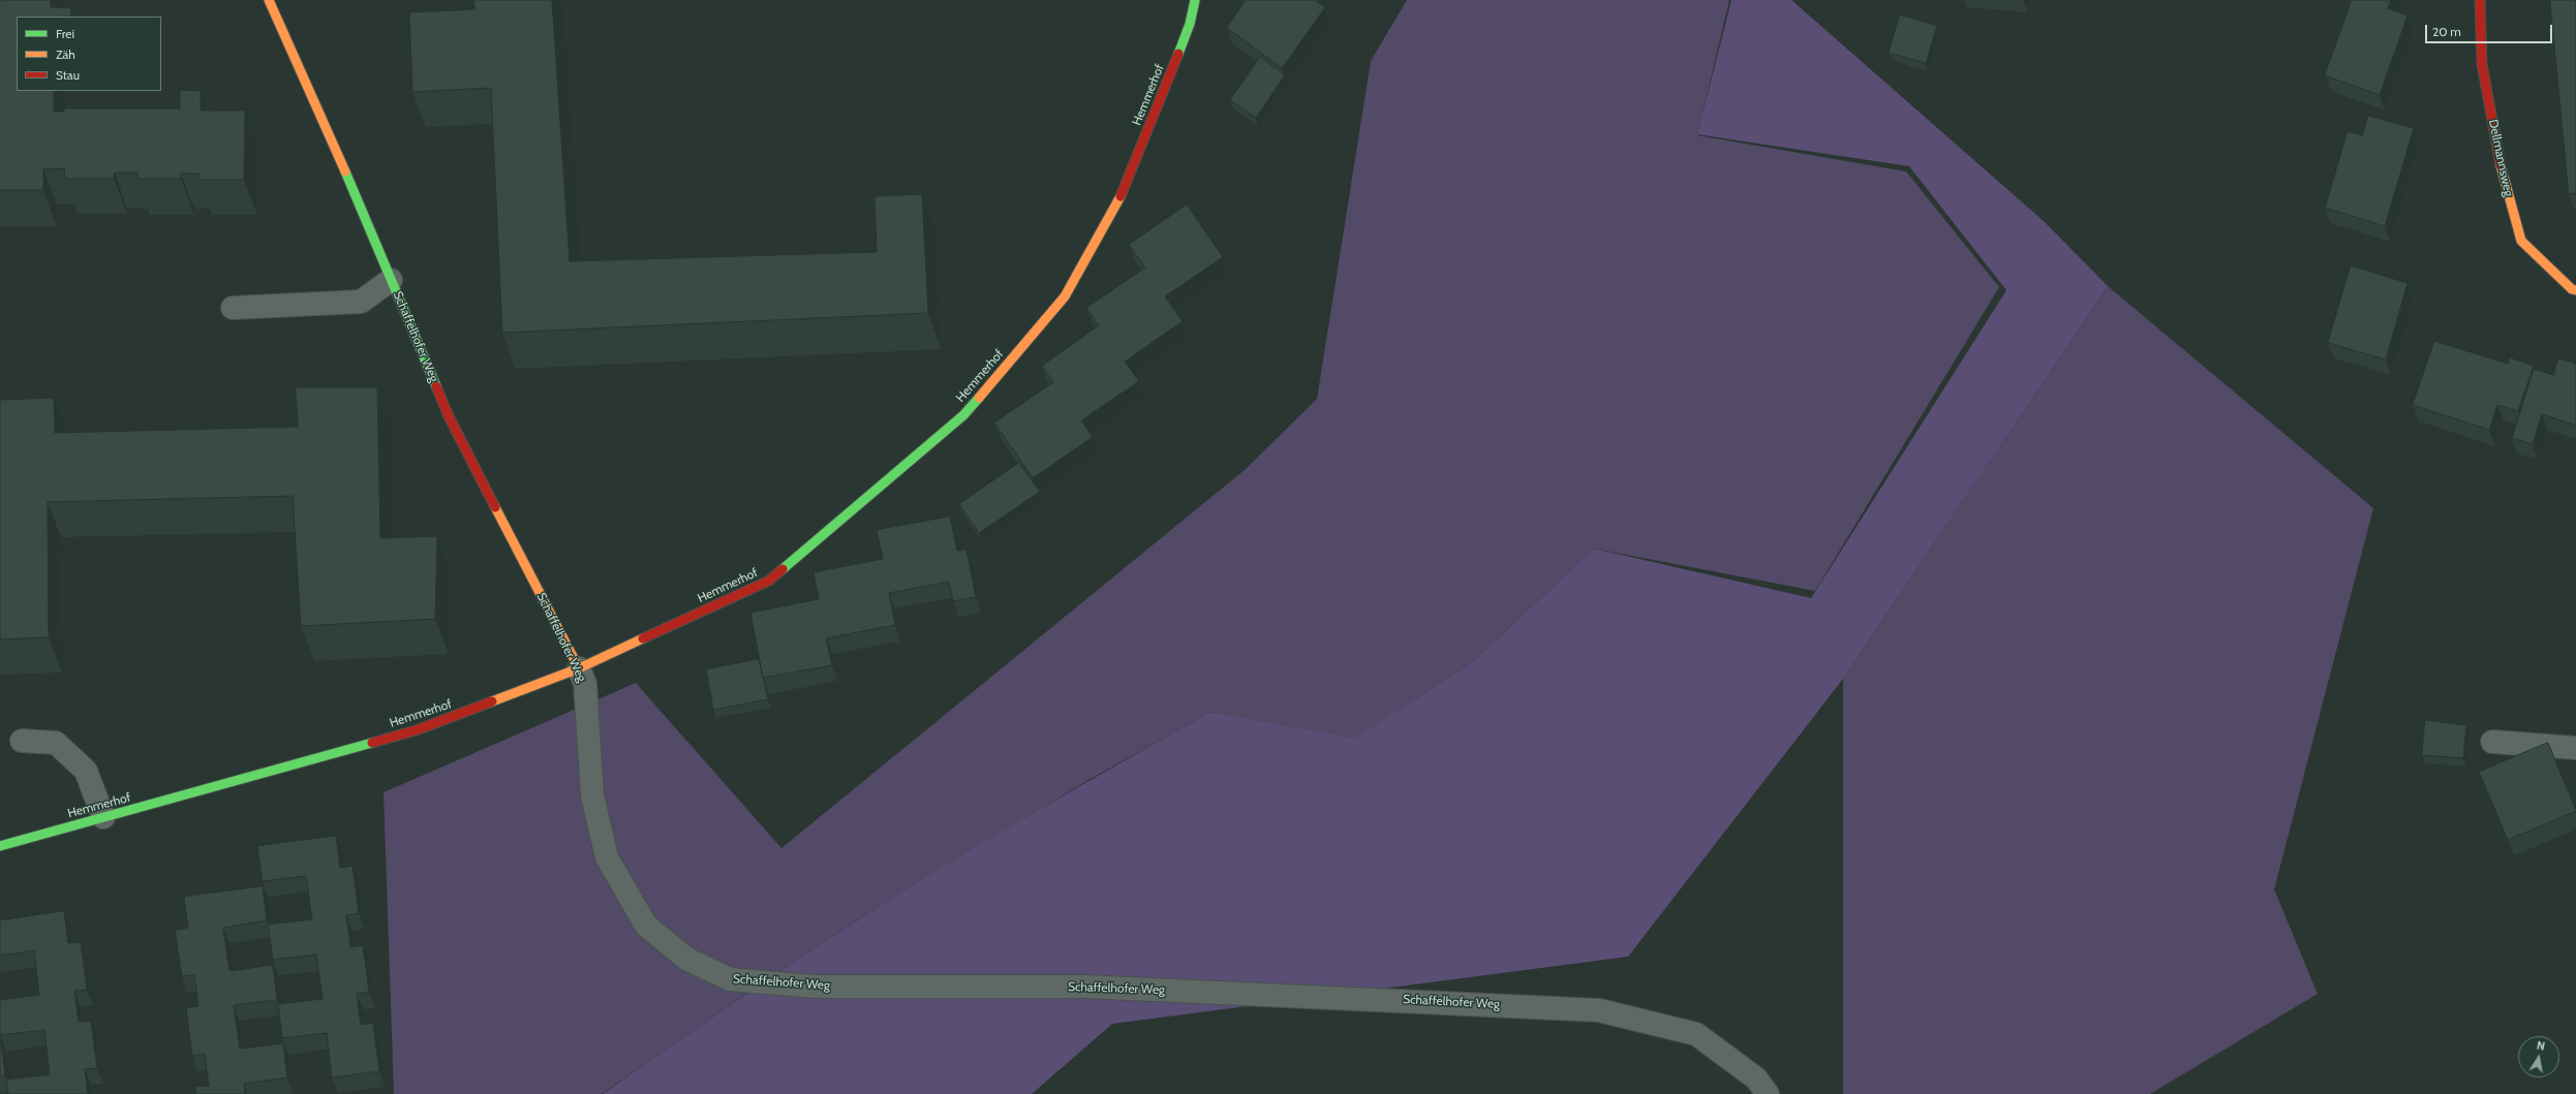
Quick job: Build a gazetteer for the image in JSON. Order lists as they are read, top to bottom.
{
  "streets": {
    "street": ["Hemmerhof", "Dellmannsweg", "Schaffelhofer Weg"]
  },
  "crossings": [
    ["Hemmerhof", "Schaffelhofer Weg"]
  ],
  "legend": ["Frei", "Zäh", "Stau"],
  "scale_bar": "20 m",
  "north": "top"
}
